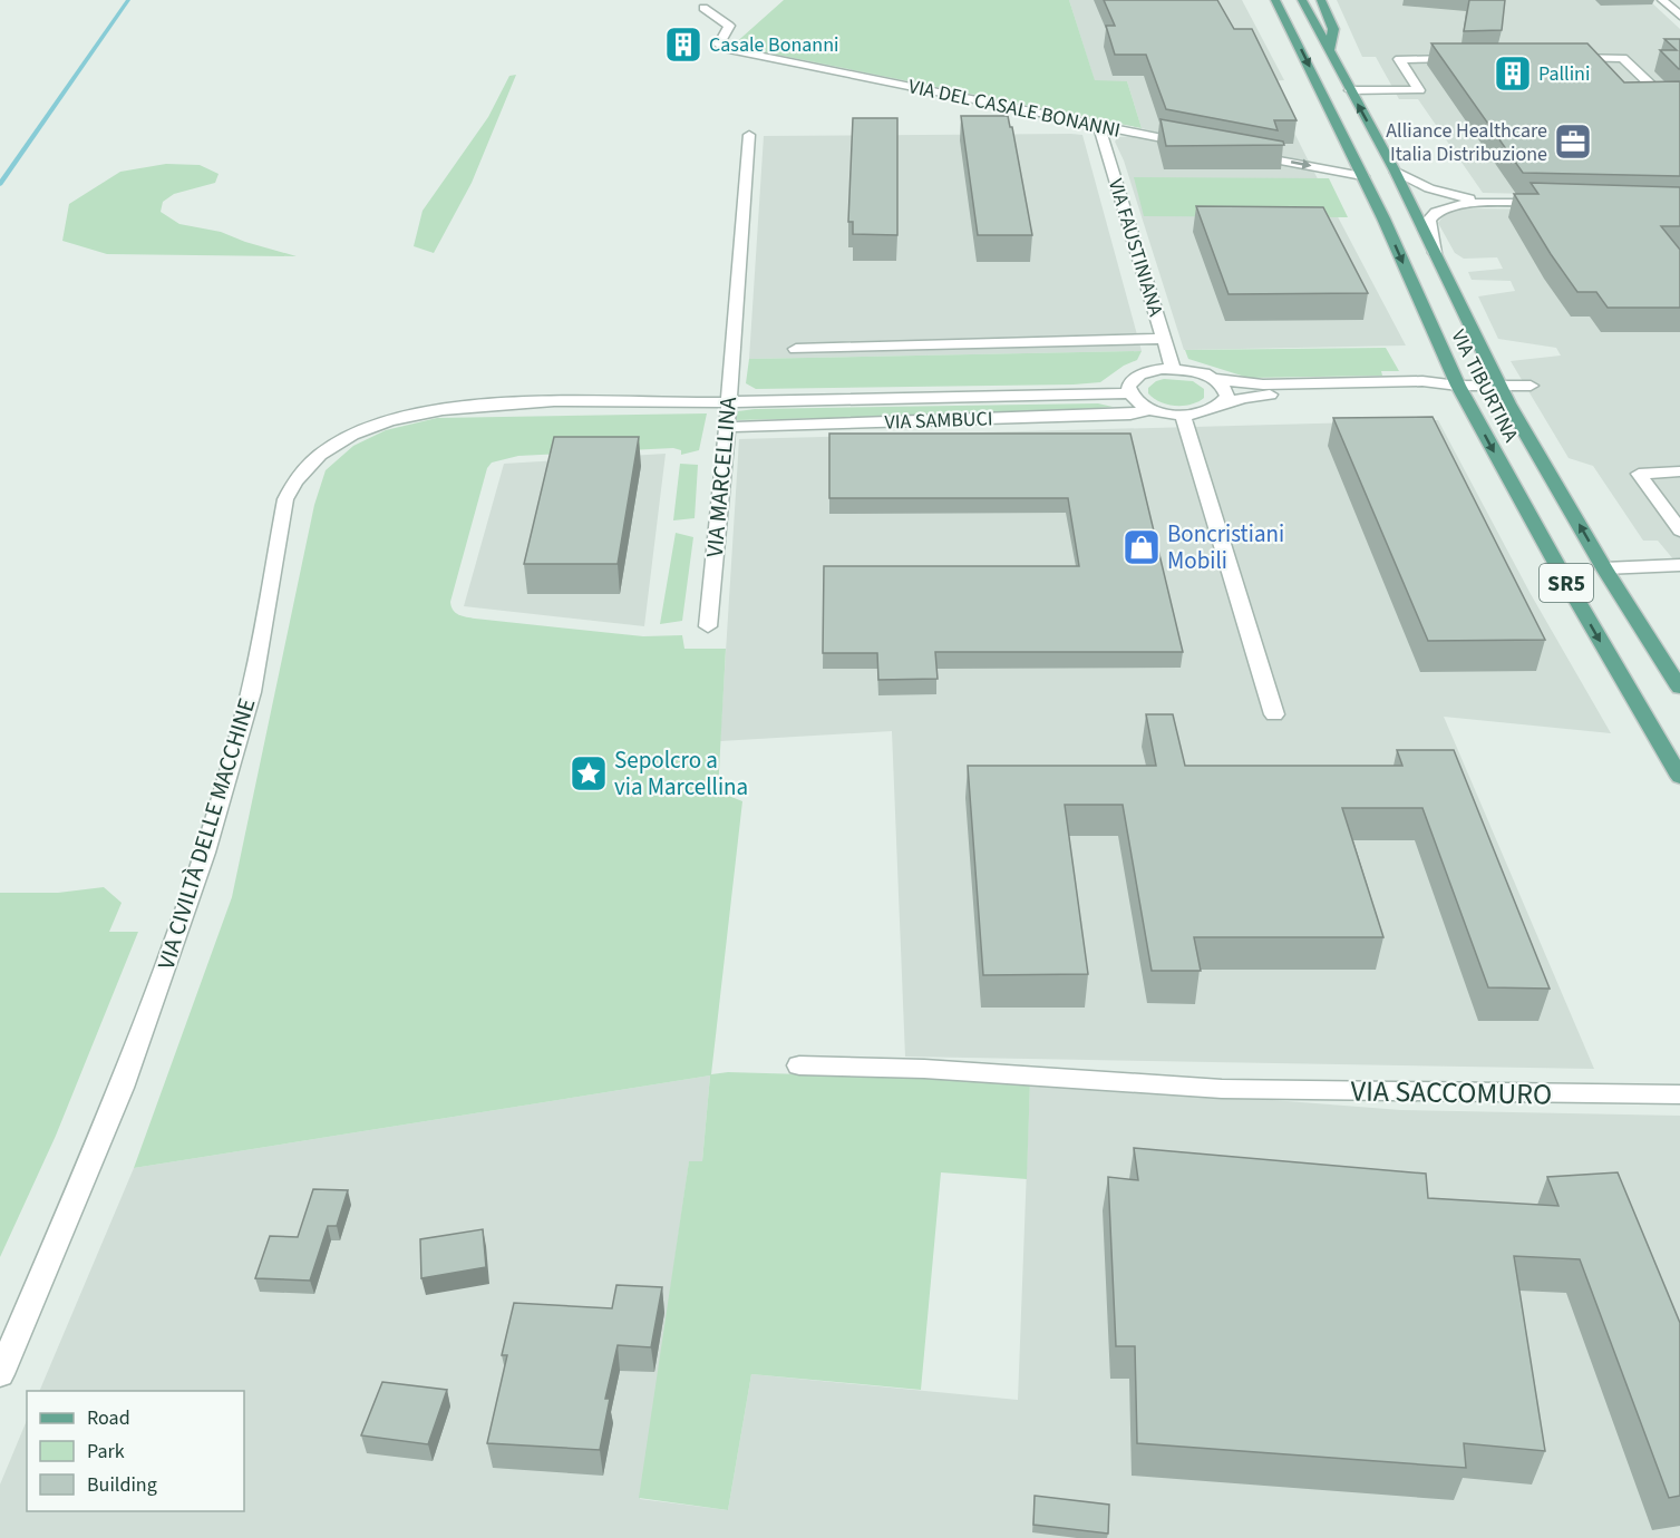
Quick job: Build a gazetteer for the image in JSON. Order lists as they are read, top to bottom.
{
  "streets": {
    "main road": ["VIA TIBURTINA", "SR5"],
    "street": [
      "VIA DEL CASALE BONANNI",
      "VIA FAUSTINIANA",
      "VIA SAMBUCI",
      "VIA MARCELLINA",
      "VIA CIVILTÀ DELLE MACCHINE",
      "VIA SACCOMURO"
    ]
  },
  "crossings": [
    ["VIA DEL CASALE BONANNI", "VIA FAUSTINIANA"],
    ["VIA SAMBUCI", "VIA MARCELLINA"],
    ["VIA SAMBUCI", "VIA CIVILTÀ DELLE MACCHINE"],
    ["VIA MARCELLINA", "VIA CIVILTÀ DELLE MACCHINE"]
  ],
  "places": {
    "building": ["Casale Bonanni", "Pallini"],
    "office": ["Alliance Healthcare Italia Distribuzione"],
    "shop": ["Boncristiani Mobili"],
    "place": ["Sepolcro a via Marcellina"]
  },
  "legend": ["Road", "Park", "Building"]
}
